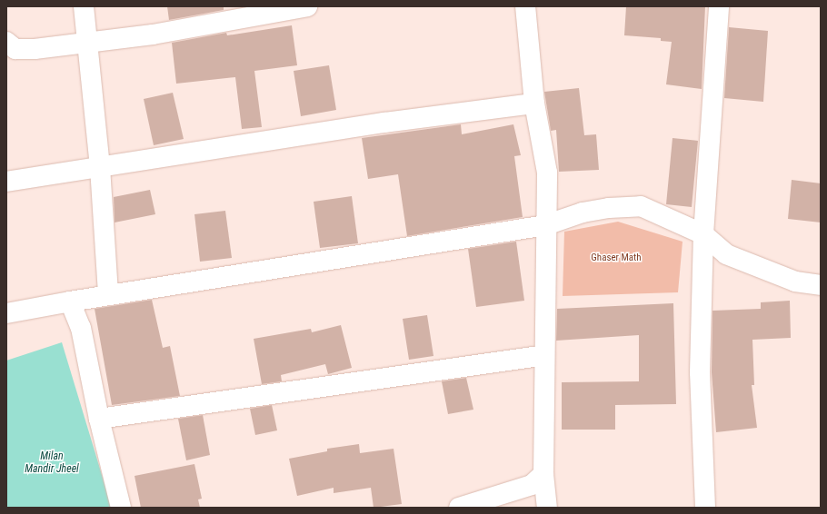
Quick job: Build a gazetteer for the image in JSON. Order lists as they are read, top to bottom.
{
  "water": ["Milan Mandir Jheel"],
  "parks": ["Ghaser Math"]
}
